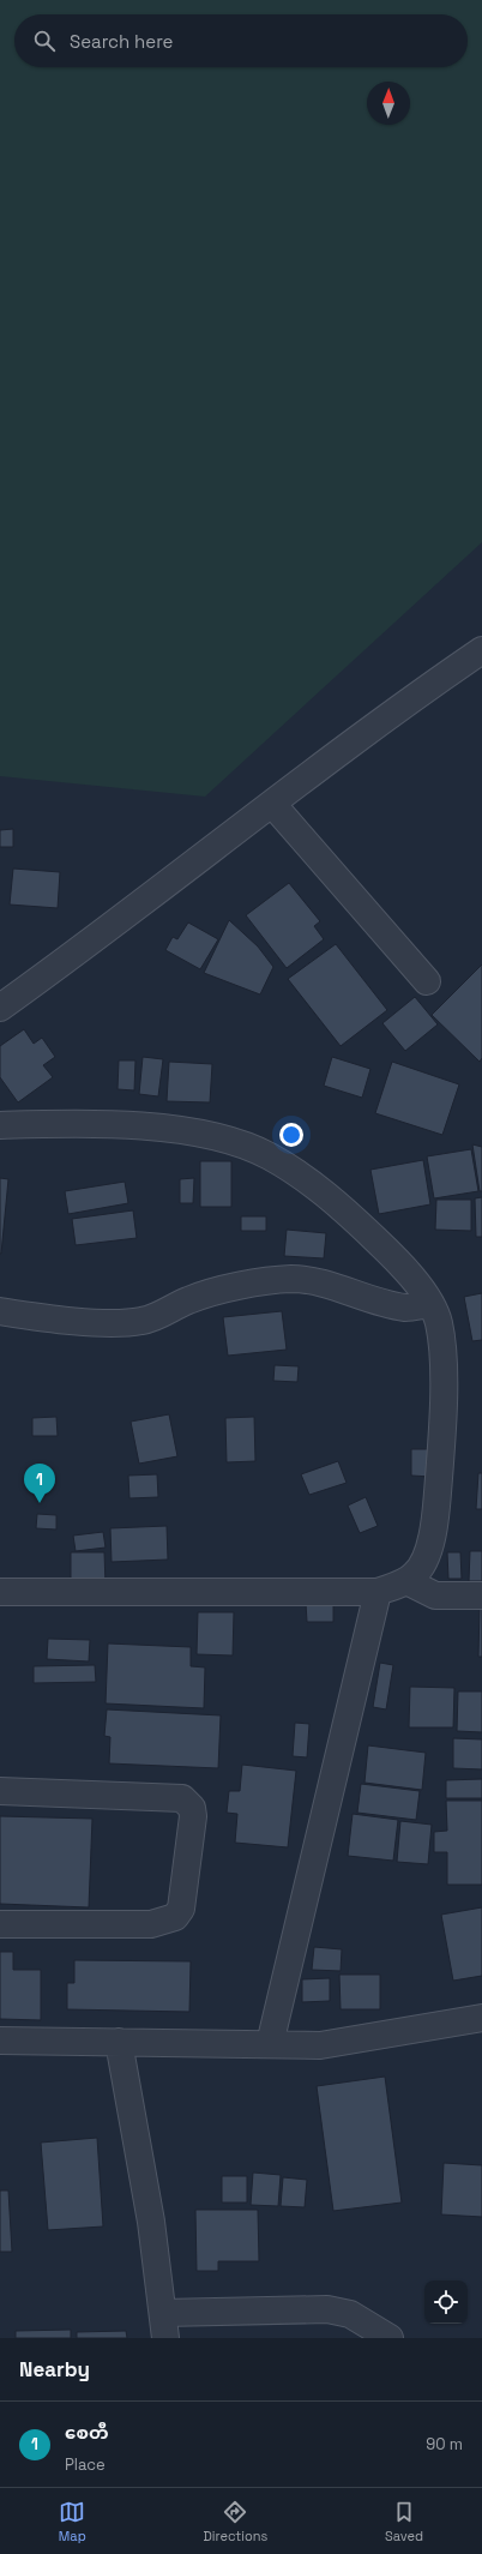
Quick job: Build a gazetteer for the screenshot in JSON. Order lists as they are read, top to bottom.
{
  "north": "top",
  "page": {
    "search": "Search here",
    "pins": "1",
    "heading": "Nearby",
    "list": [
      {
        "mark": "1",
        "name": "စေတီ",
        "note": "Place",
        "value": "90 m"
      }
    ],
    "nav": ["Map", "Directions", "Saved"]
  }
}
